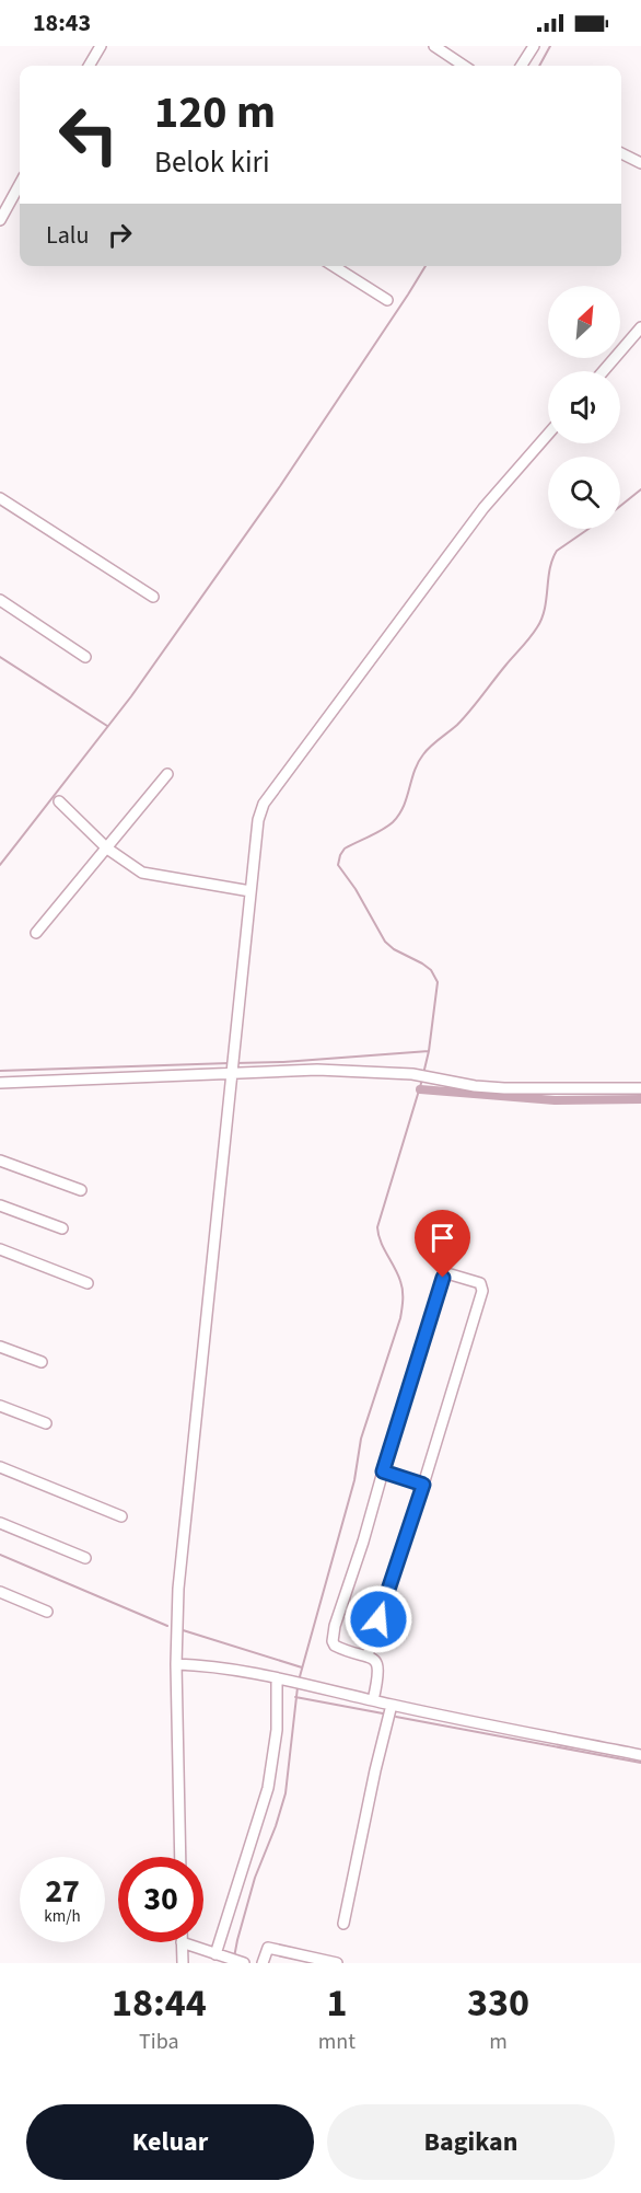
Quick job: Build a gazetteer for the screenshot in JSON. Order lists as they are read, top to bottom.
{
  "north": "top right",
  "page": {
    "status": "18:43",
    "turn": ["120 m", "Belok kiri"],
    "then": "Lalu",
    "speed": "27 km/h",
    "limit": "30",
    "eta": [
      "18:44",
      "Tiba",
      "1",
      "mnt",
      "330",
      "m"
    ],
    "buttons": ["Keluar", "Bagikan"]
  }
}
